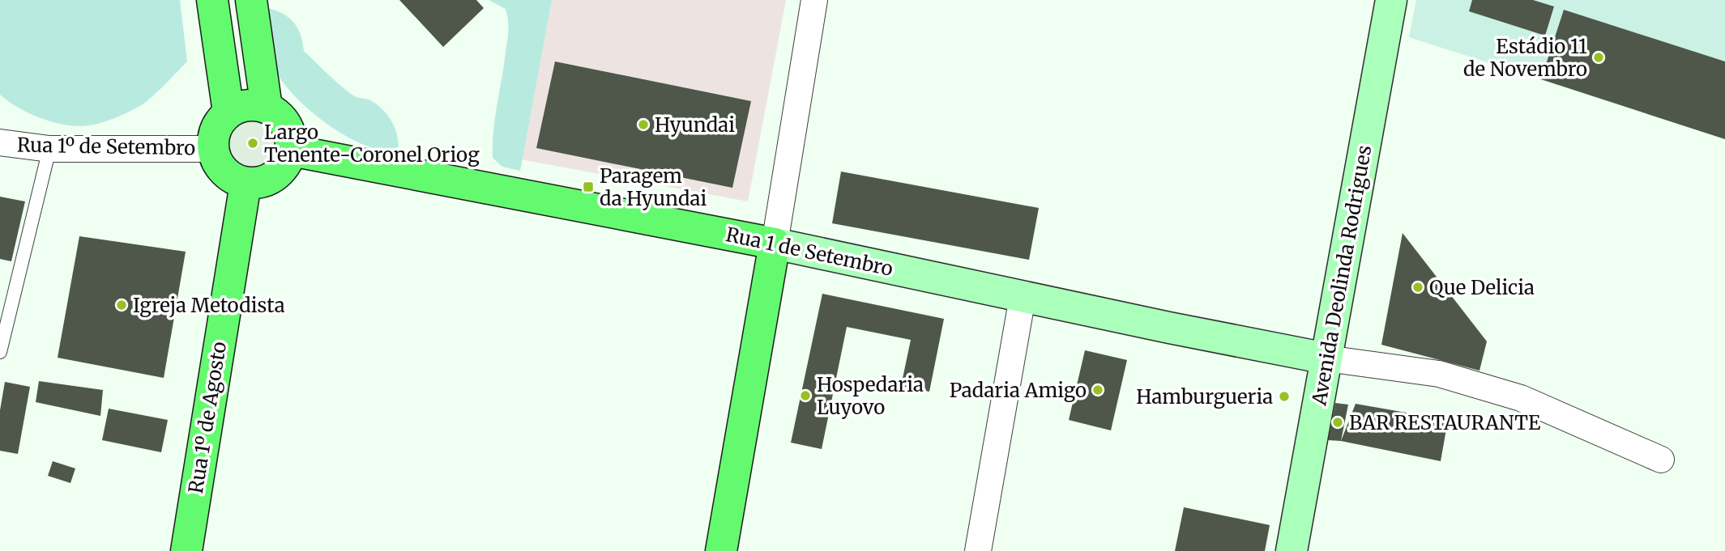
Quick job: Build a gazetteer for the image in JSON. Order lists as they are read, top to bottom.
{
  "streets": {
    "main road": ["Rua 1 de Setembro", "Rua 1º de Agosto"],
    "street": ["Rua 1º de Setembro", "Avenida Deolinda Rodrigues"]
  },
  "crossings": [
    ["Rua 1º de Setembro", "Rua 1 de Setembro"],
    ["Rua 1º de Setembro", "Rua 1º de Agosto"],
    ["Rua 1 de Setembro", "Avenida Deolinda Rodrigues"],
    ["Rua 1 de Setembro", "Rua 1º de Agosto"]
  ],
  "places": {
    "other": [
      "Estádio 11 de Novembro",
      "Hyundai",
      "Largo Tenente-Coronel Oriog",
      "Que Delicia",
      "Igreja Metodista",
      "Padaria Amigo",
      "Hospedaria Luyovo",
      "Hamburgueria",
      "BAR RESTAURANTE"
    ],
    "transit": ["Paragem da Hyundai"]
  }
}
